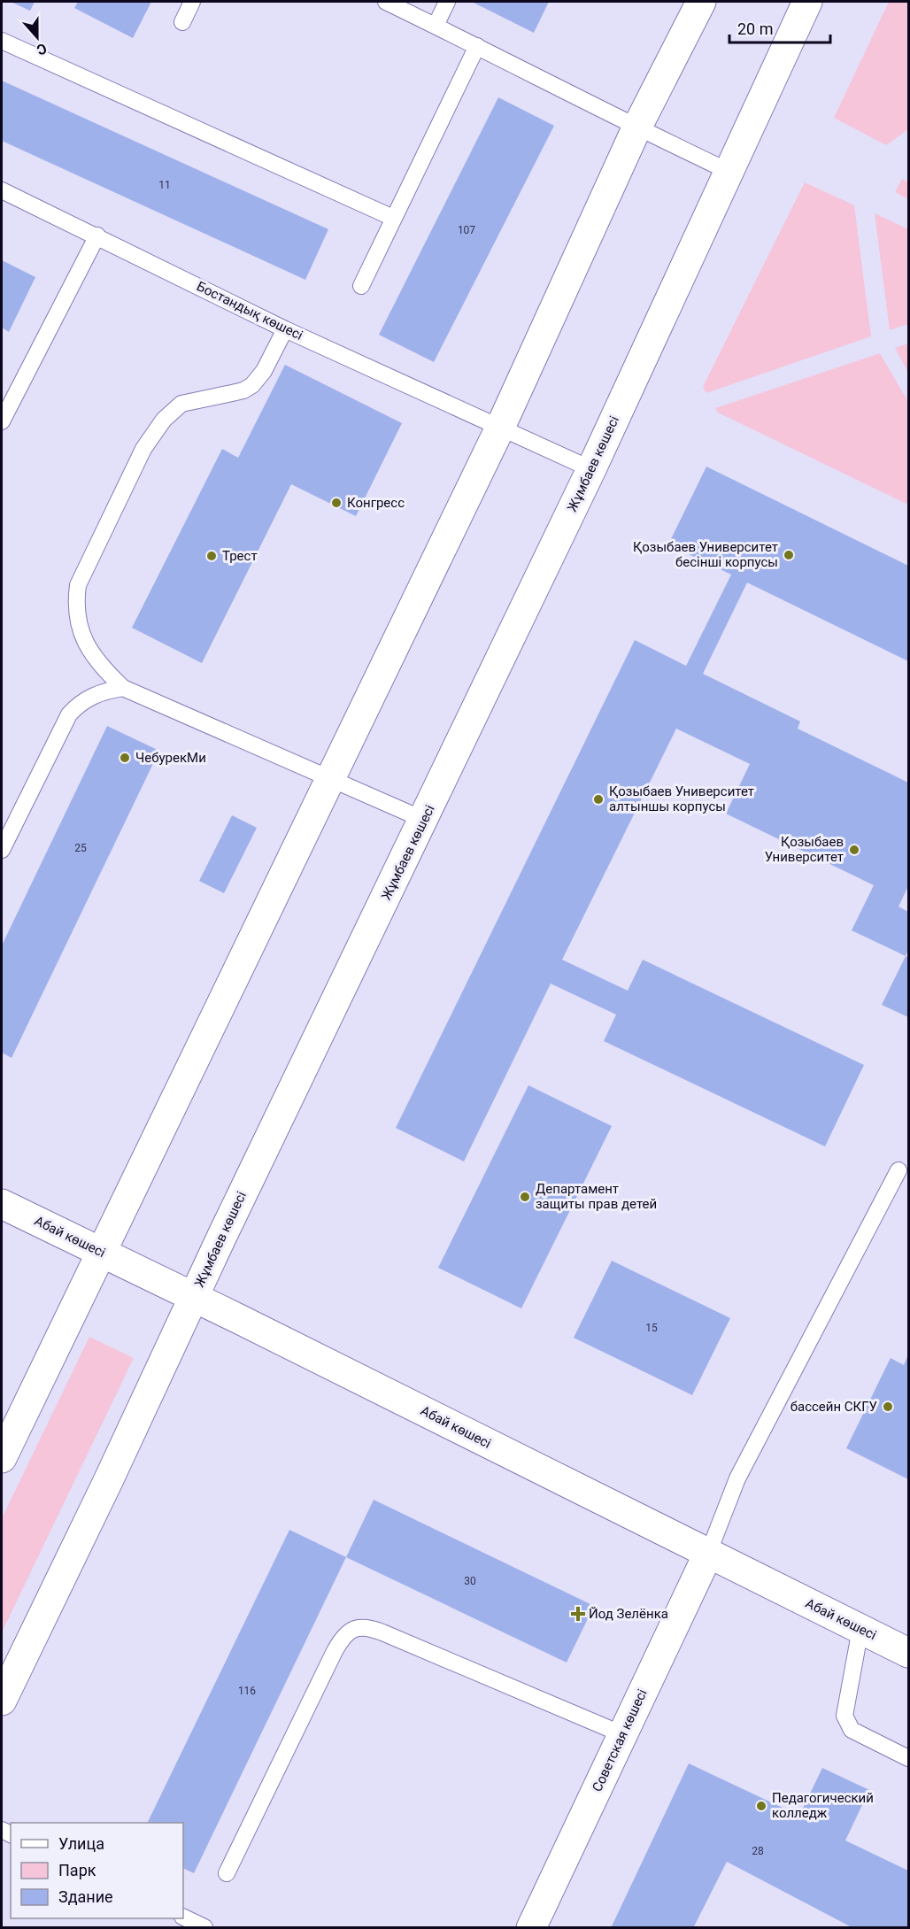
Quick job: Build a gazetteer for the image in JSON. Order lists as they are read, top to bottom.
{
  "streets": {
    "main road": ["Жұмбаев көшесі", "Абай көшесі", "Советская көшесі"],
    "lane": ["Бостандық көшесі"]
  },
  "crossings": [
    ["Бостандық көшесі", "Жұмбаев көшесі"],
    ["Жұмбаев көшесі", "Абай көшесі"],
    ["Абай көшесі", "Советская көшесі"]
  ],
  "places": {
    "other": [
      "Конгресс",
      "Қозыбаев Университет бесінші корпусы",
      "Трест",
      "ЧебурекМи",
      "Қозыбаев Университет алтыншы корпусы",
      "Қозыбаев Университет",
      "Департамент защиты прав детей",
      "бассейн СКГУ",
      "Педагогический колледж"
    ],
    "health": ["Йод Зелёнка"]
  },
  "house_numbers": [
    "11",
    "107",
    "25",
    "15",
    "30",
    "116",
    "28"
  ],
  "legend": ["Улица", "Парк", "Здание"],
  "scale_bar": "20 m",
  "north": "bottom"
}
